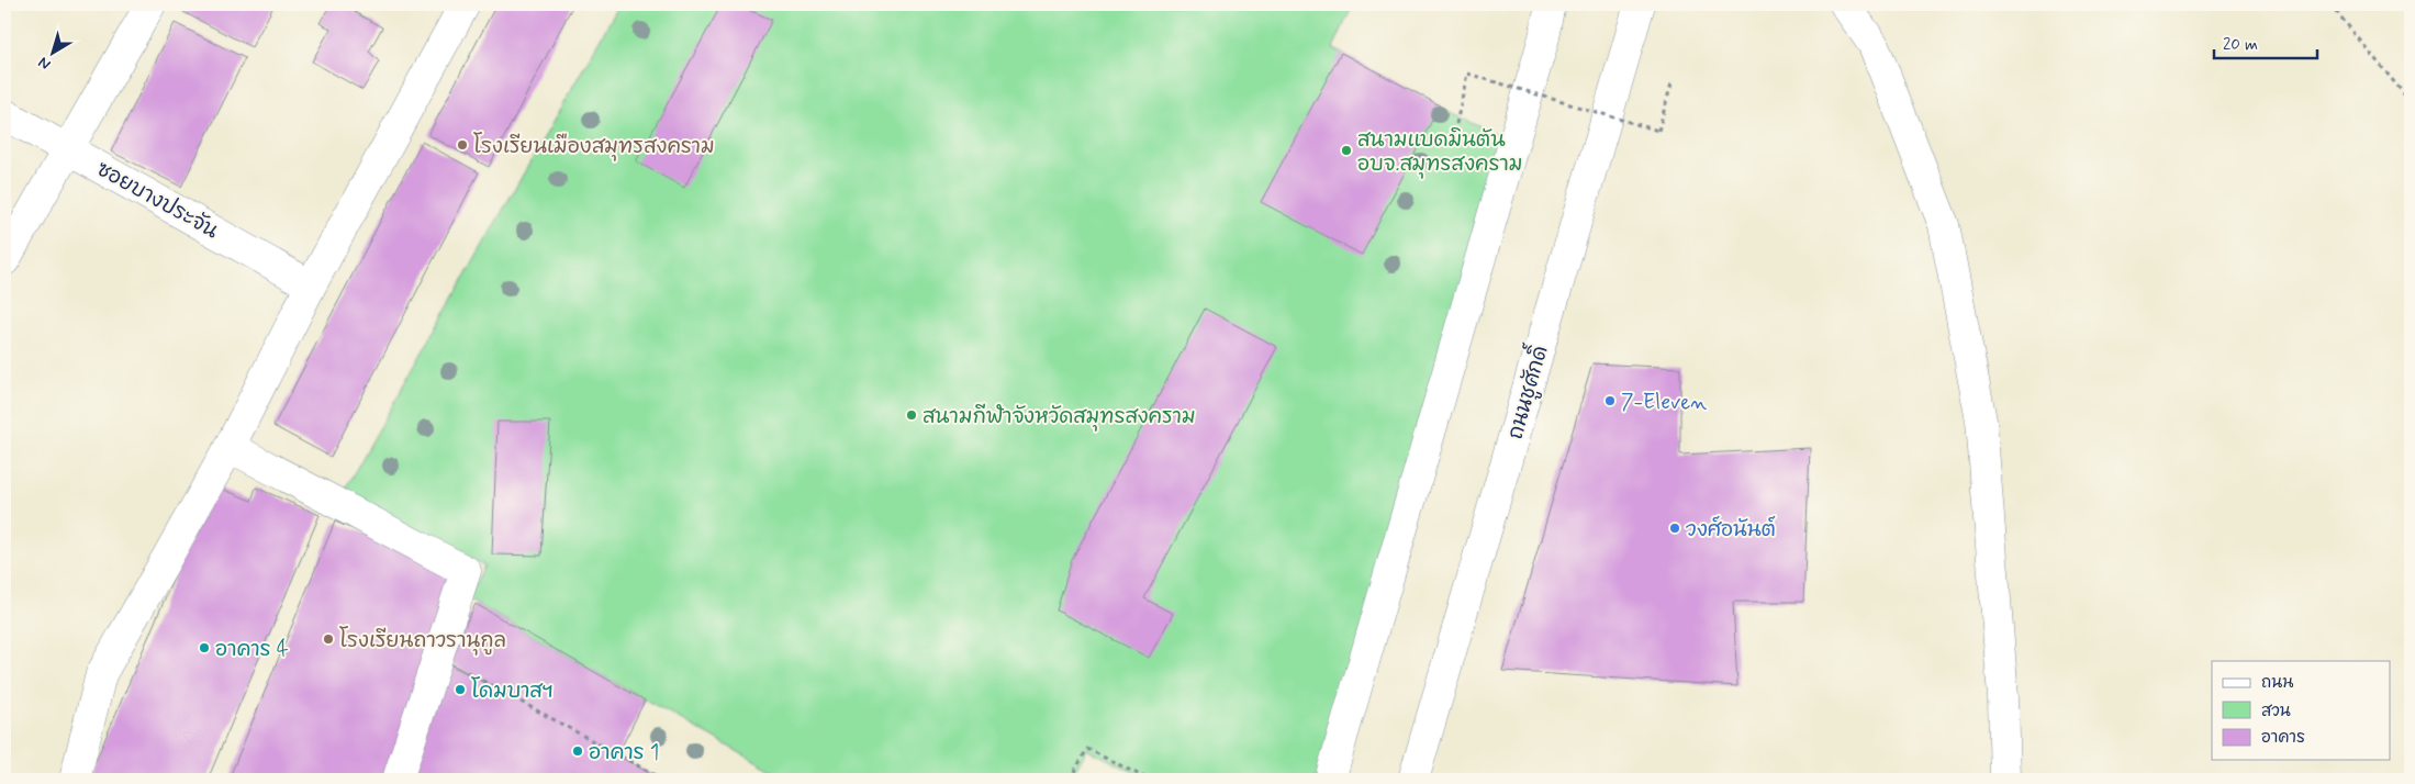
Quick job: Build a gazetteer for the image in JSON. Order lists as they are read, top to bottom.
{
  "streets": {
    "street": ["ซอยบางประจัน", "ถนนชูศักดิ์"]
  },
  "places": [
    "โรงเรียนเมืองสมุทรสงคราม",
    "สนามแบดมินตัน อบจ.สมุทรสงคราม",
    "7-Eleven",
    "สนามกีฬาจังหวัดสมุทรสงคราม",
    "วงศ์อนันต์",
    "โรงเรียนถาวรานุกูล",
    "อาคาร 4",
    "โดมบาสฯ",
    "อาคาร 1"
  ],
  "legend": ["ถนน", "สวน", "อาคาร"],
  "scale_bar": "20 m",
  "north": "bottom left"
}
